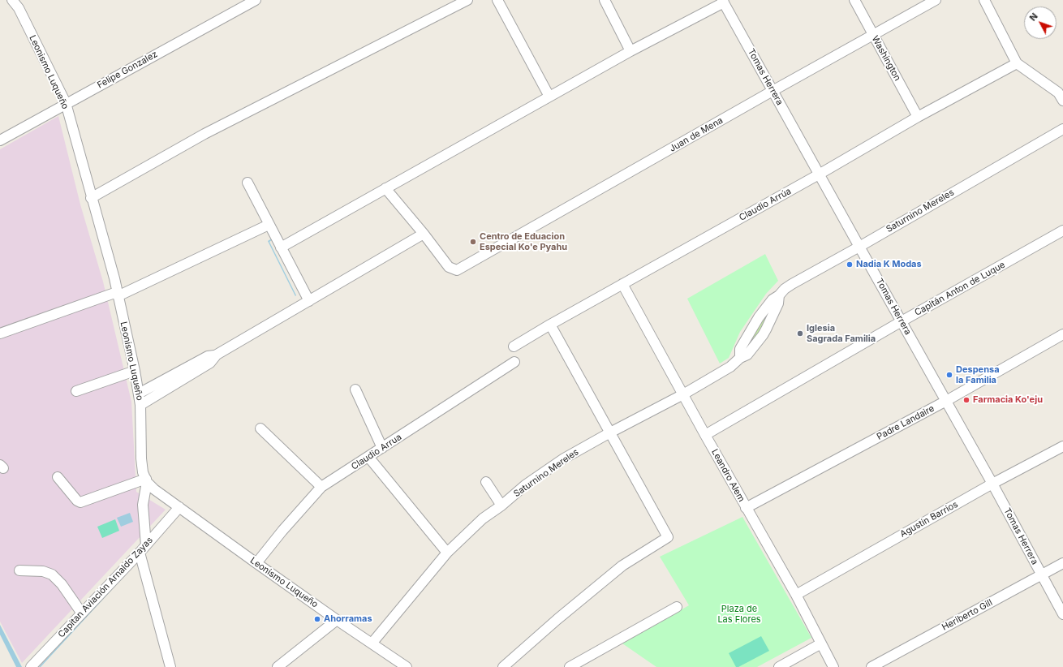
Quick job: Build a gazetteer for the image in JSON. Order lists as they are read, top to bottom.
{
  "streets": {
    "street": [
      "Washington",
      "Felipe Gonzalez",
      "Leonismo Luqueño",
      "Tomas Herrera",
      "Juan de Mena",
      "Claudio Arrúa",
      "Saturnino Mereles",
      "Capitán Anton de Luque",
      "Padre Landaire",
      "Claudio Arrua",
      "Leandro Alem",
      "Agustin Barrios",
      "Capitan Aviación Arnaldo Zayas",
      "Heriberto Gill"
    ]
  },
  "crossings": [
    ["Washington", "Juan de Mena"],
    ["Washington", "Claudio Arrúa"],
    ["Felipe Gonzalez", "Leonismo Luqueño"],
    ["Leonismo Luqueño", "Saturnino Mereles"],
    ["Leonismo Luqueño", "Claudio Arrua"],
    ["Leonismo Luqueño", "Capitan Aviación Arnaldo Zayas"],
    ["Tomas Herrera", "Juan de Mena"],
    ["Tomas Herrera", "Claudio Arrúa"],
    ["Tomas Herrera", "Saturnino Mereles"],
    ["Tomas Herrera", "Capitán Anton de Luque"],
    ["Tomas Herrera", "Padre Landaire"],
    ["Tomas Herrera", "Agustin Barrios"],
    ["Tomas Herrera", "Heriberto Gill"],
    ["Claudio Arrúa", "Leandro Alem"],
    ["Saturnino Mereles", "Leandro Alem"],
    ["Capitán Anton de Luque", "Leandro Alem"],
    ["Padre Landaire", "Leandro Alem"],
    ["Leandro Alem", "Agustin Barrios"]
  ],
  "parks": ["Plaza de Las Flores"],
  "places": [
    "Centro de Eduacion Especial Ko'e Pyahu",
    "Nadia K Modas",
    "Iglesia Sagrada Familia",
    "Despensa la Familia",
    "Farmacia Ko'eju",
    "Ahorramas"
  ],
  "north": "top left"
}
